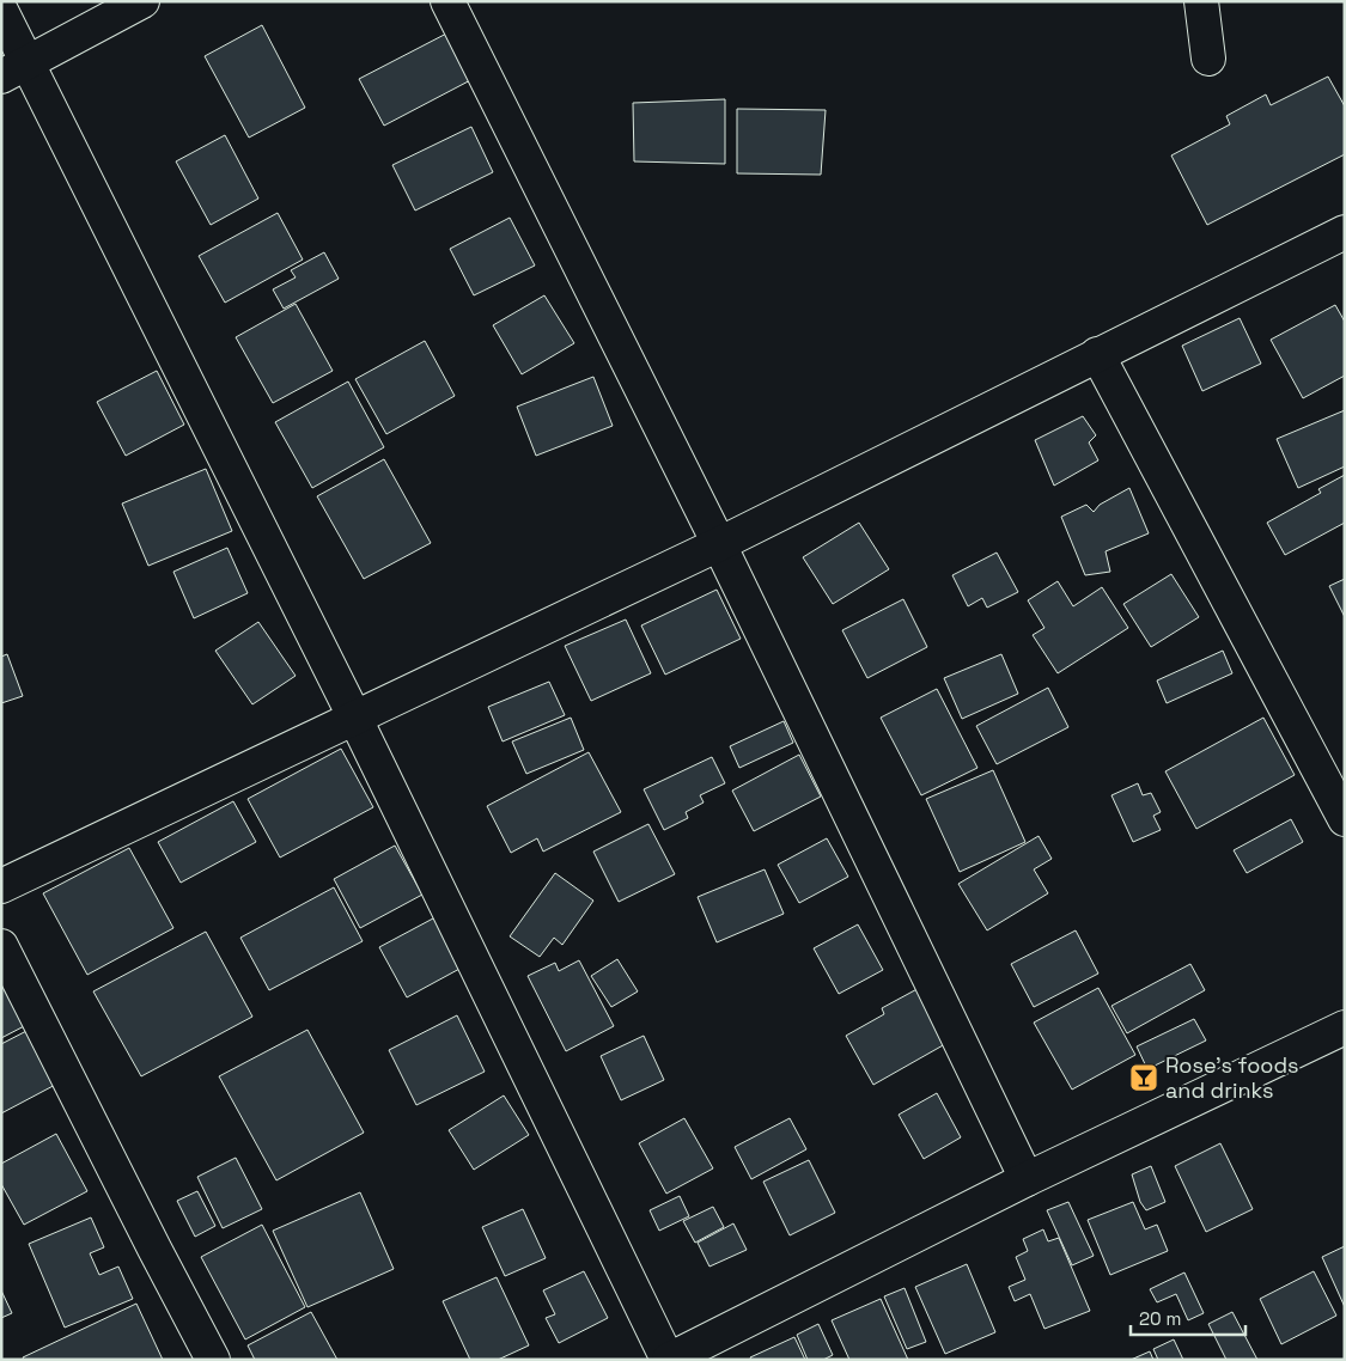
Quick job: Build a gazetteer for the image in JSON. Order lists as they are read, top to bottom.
{
  "places": {
    "bar": ["Rose’s foods and drinks"]
  },
  "scale_bar": "20 m"
}
